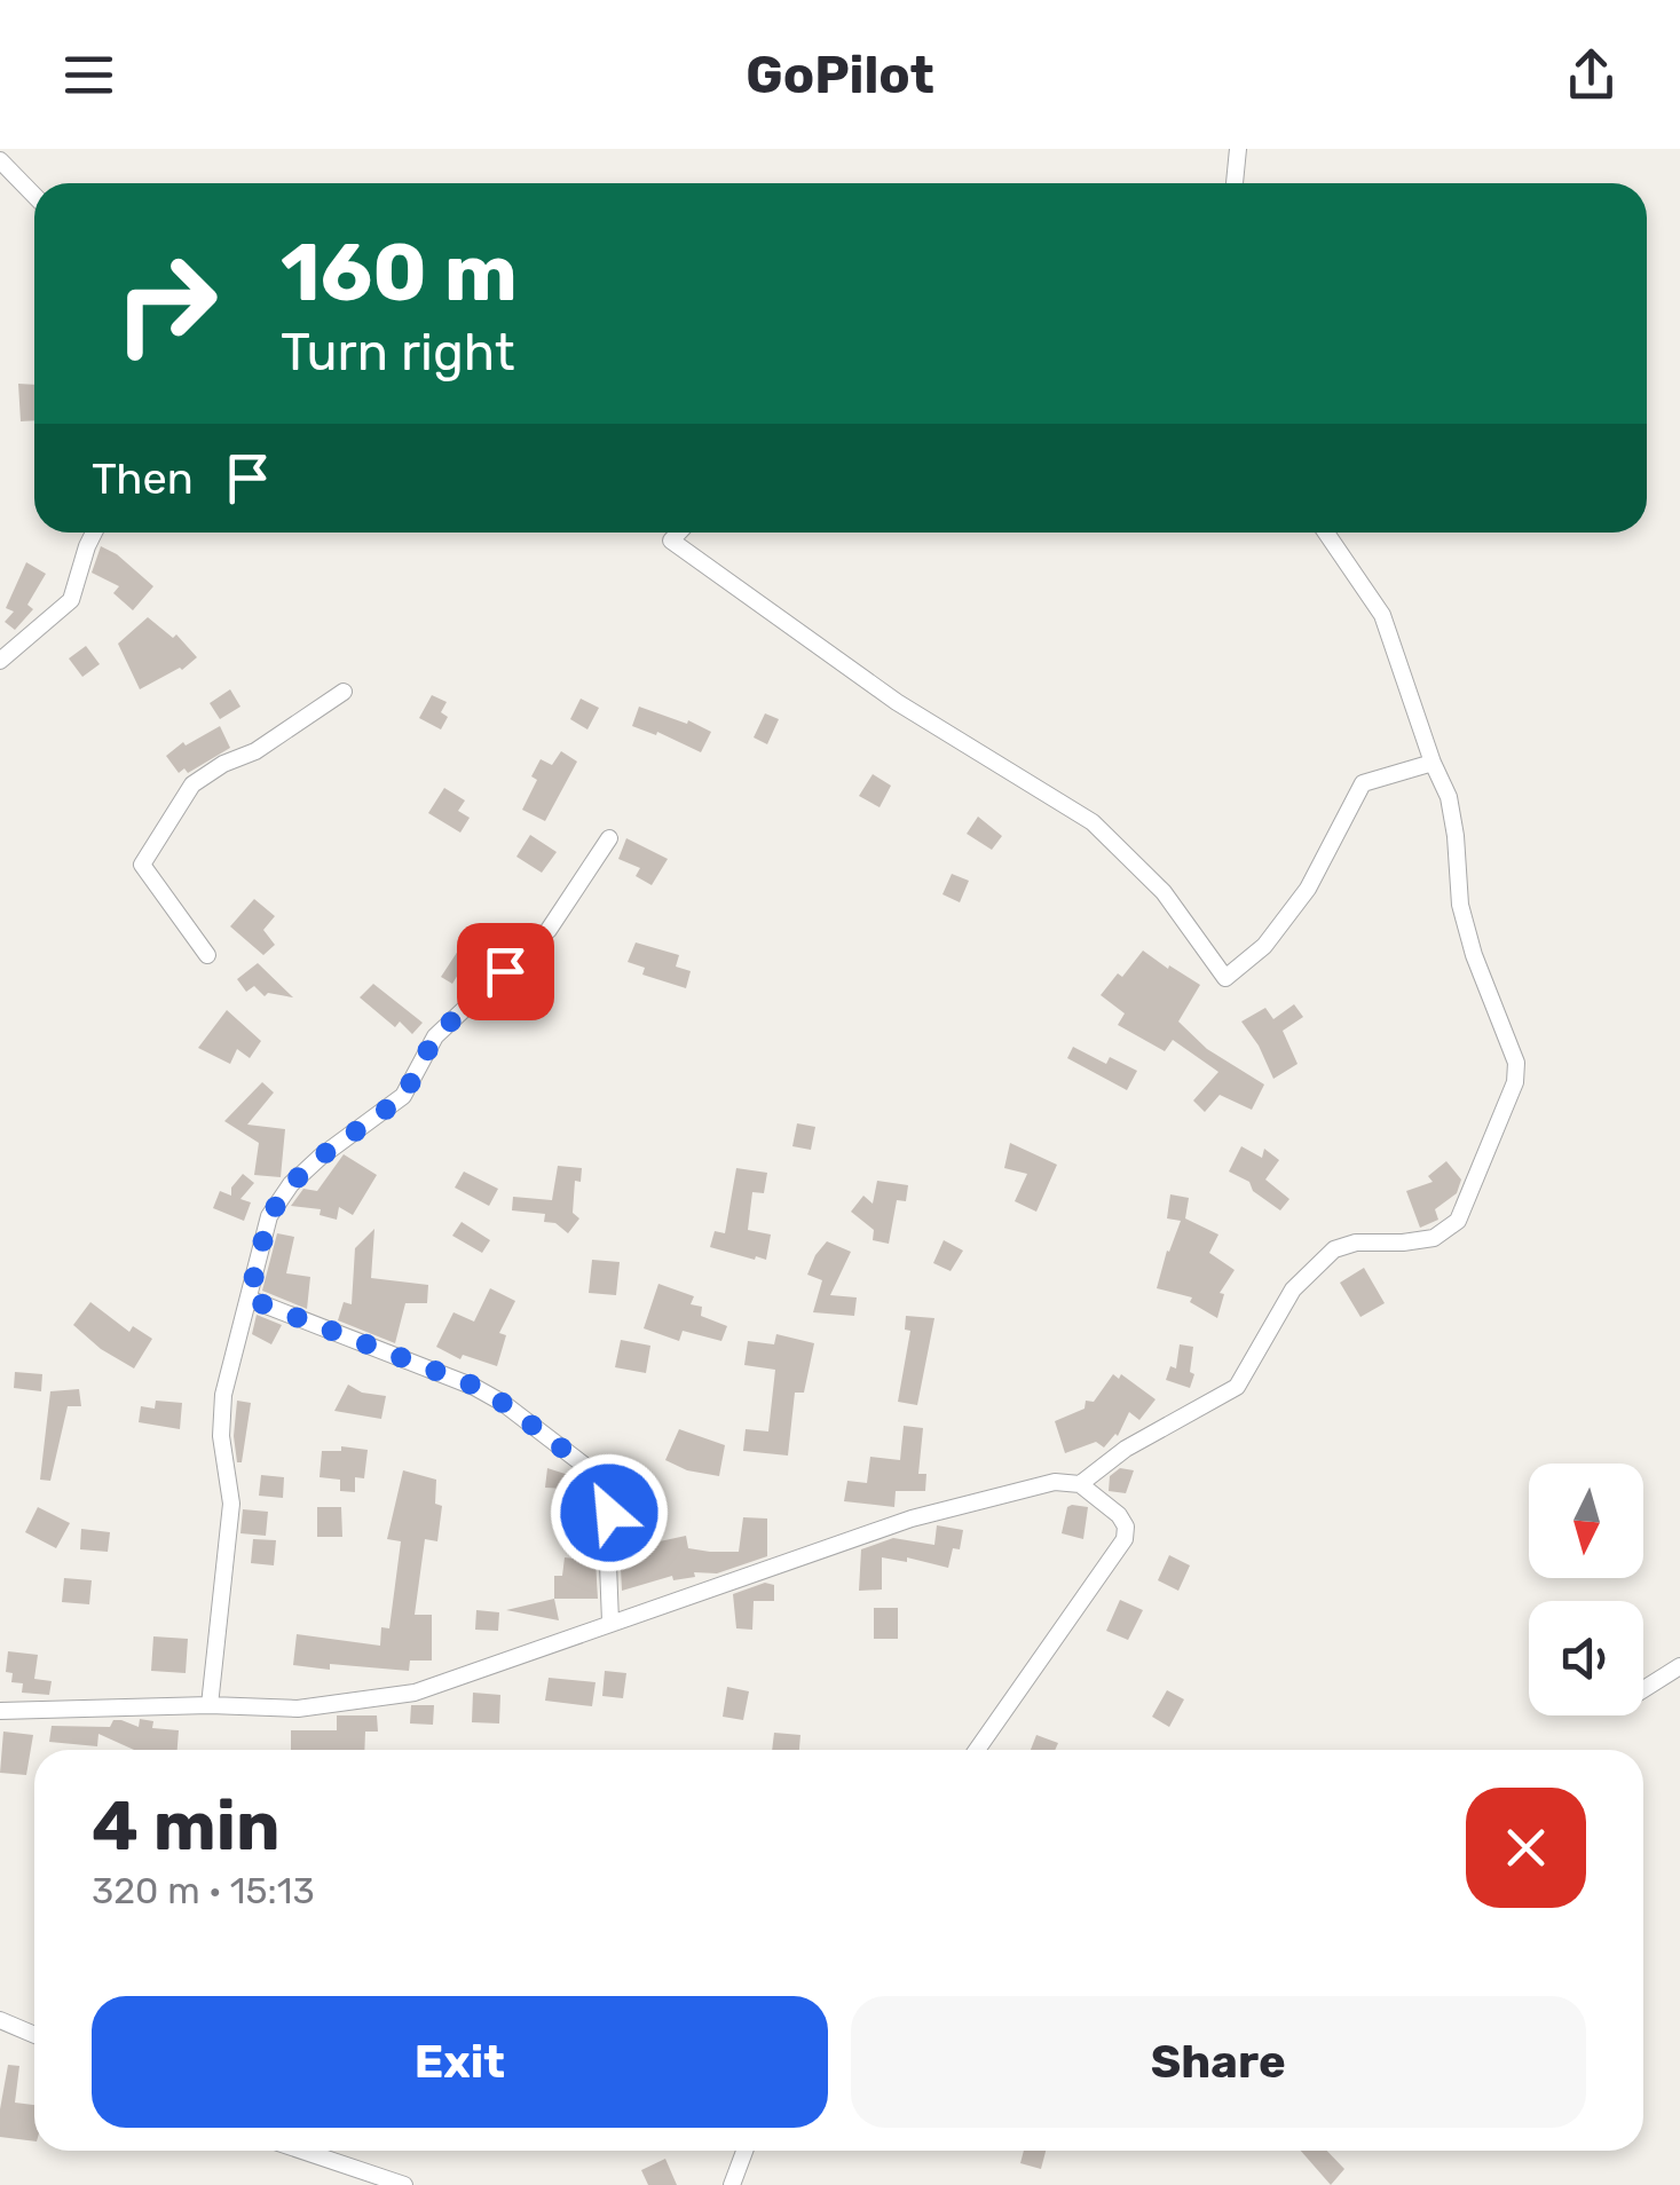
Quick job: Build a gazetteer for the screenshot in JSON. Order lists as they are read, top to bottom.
{
  "north": "bottom",
  "page": {
    "header": "GoPilot",
    "turn": ["160 m", "Turn right"],
    "then": "Then",
    "heading": ["4 min", "320 m · 15:13"],
    "buttons": ["Exit", "Share"]
  }
}
